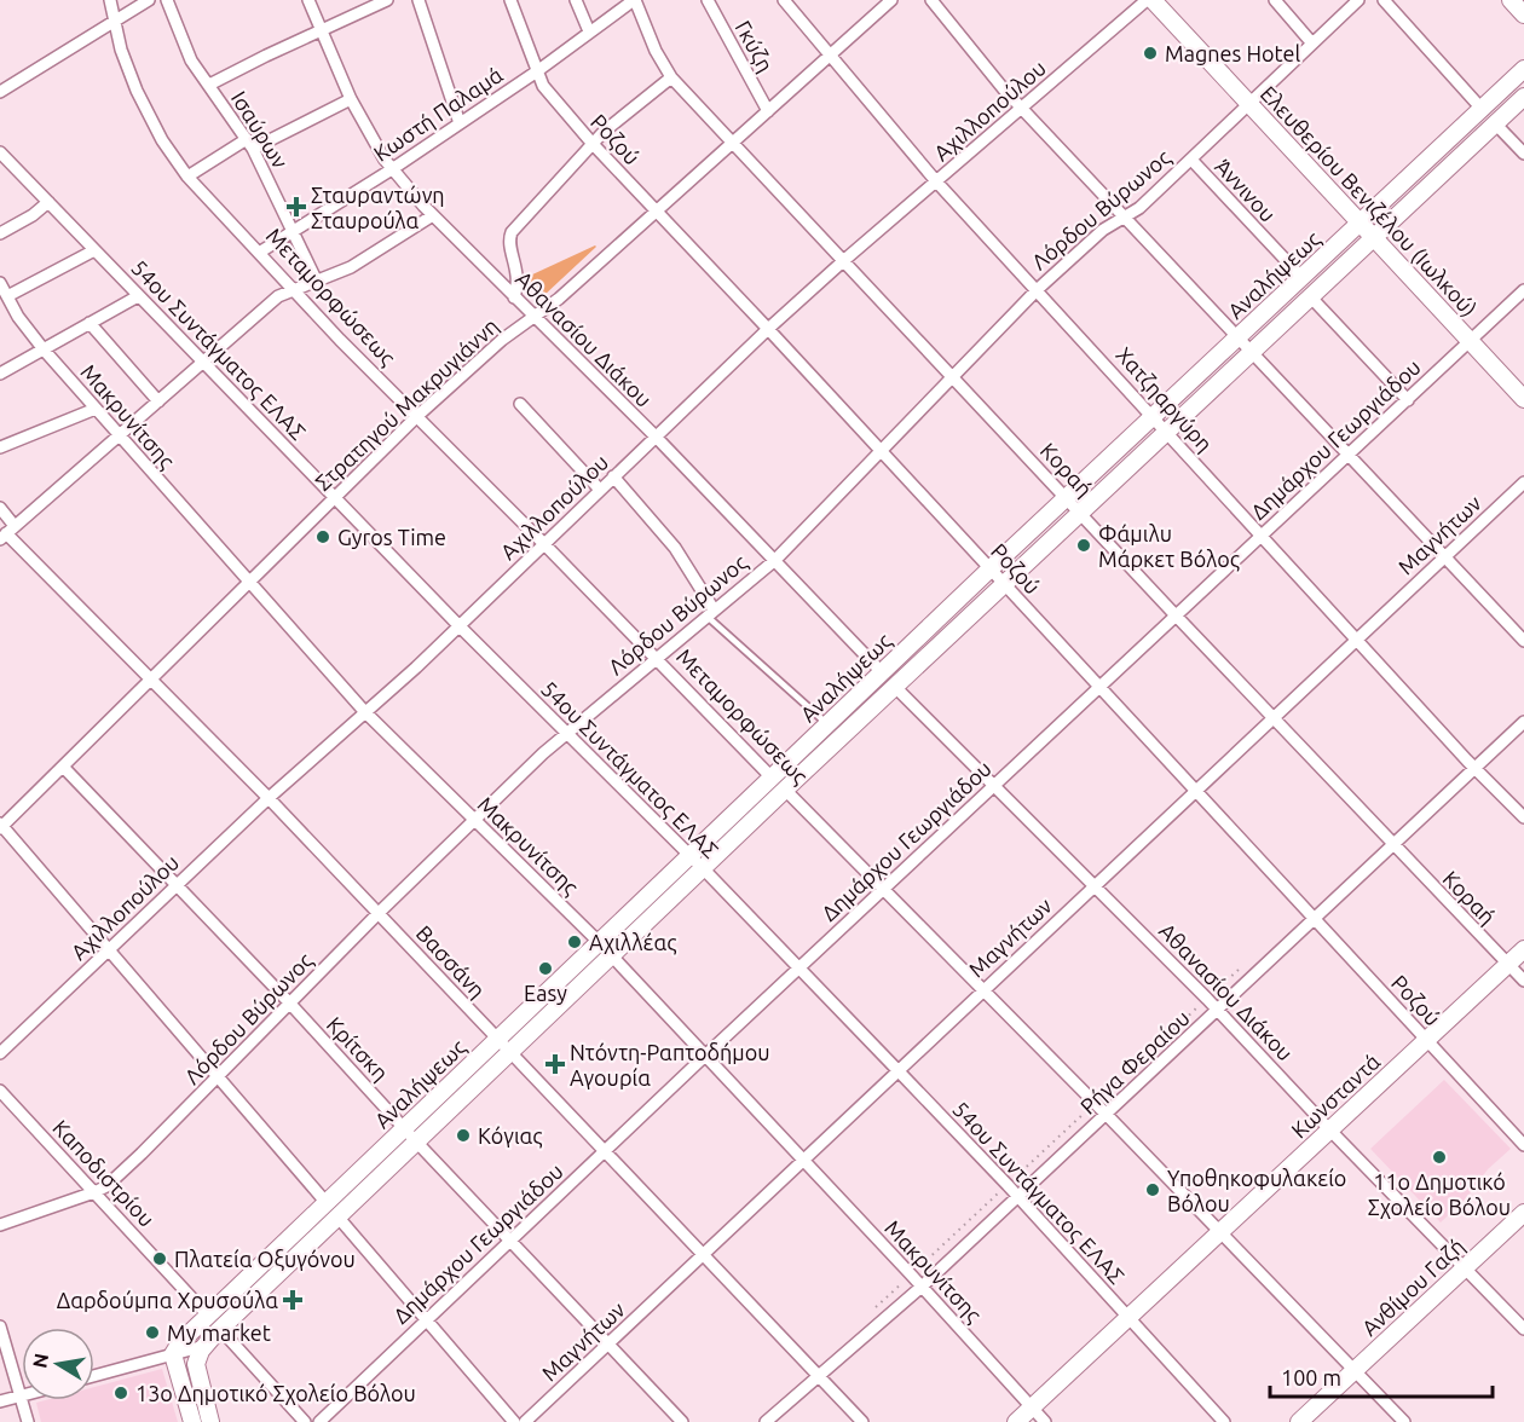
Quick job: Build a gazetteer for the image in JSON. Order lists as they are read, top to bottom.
{
  "streets": {
    "main road": [
      "Ελευθερίου Βενιζέλου (Ιωλκού)",
      "Αναλήψεως",
      "Μεταμορφώσεως",
      "Κωνσταντά",
      "Ανθίμου Γαζή"
    ],
    "street": [
      "Γκύζη",
      "Αχιλλοπούλου",
      "Κωστή Παλαμά",
      "Ισαύρων",
      "Ροζού",
      "Άννινου",
      "Λόρδου Βύρωνος",
      "Αθανασίου Διάκου",
      "54ου Συντάγματος ΕΛΑΣ",
      "Χατζηαργύρη",
      "Στρατηγού Μακρυγιάννη",
      "Μακρυνίτσης",
      "Δημάρχου Γεωργιάδου",
      "Κοραή",
      "Μαγνήτων",
      "Βασσάνη",
      "Κρίτσκη",
      "Ρήγα Φεραίου",
      "Καποδιστρίου"
    ]
  },
  "crossings": [
    ["Γκύζη", "Στρατηγού Μακρυγιάννη"],
    ["Αχιλλοπούλου", "Ροζού"],
    ["Αχιλλοπούλου", "Μεταμορφώσεως"],
    ["Αχιλλοπούλου", "Αθανασίου Διάκου"],
    ["Αχιλλοπούλου", "54ου Συντάγματος ΕΛΑΣ"],
    ["Αχιλλοπούλου", "Χατζηαργύρη"],
    ["Αχιλλοπούλου", "Μακρυνίτσης"],
    ["Αχιλλοπούλου", "Κοραή"],
    ["Αχιλλοπούλου", "Βασσάνη"],
    ["Αχιλλοπούλου", "Κρίτσκη"],
    ["Κωστή Παλαμά", "Ισαύρων"],
    ["Κωστή Παλαμά", "Ροζού"],
    ["Κωστή Παλαμά", "Μεταμορφώσεως"],
    ["Κωστή Παλαμά", "Αθανασίου Διάκου"],
    ["Κωστή Παλαμά", "Κοραή"],
    ["Ροζού", "Λόρδου Βύρωνος"],
    ["Ροζού", "Αναλήψεως"],
    ["Ροζού", "Στρατηγού Μακρυγιάννη"],
    ["Ροζού", "Δημάρχου Γεωργιάδου"],
    ["Ροζού", "Μαγνήτων"],
    ["Ροζού", "Ρήγα Φεραίου"],
    ["Ροζού", "Κωνσταντά"],
    ["Άννινου", "Λόρδου Βύρωνος"],
    ["Άννινου", "Αναλήψεως"],
    ["Ελευθερίου Βενιζέλου (Ιωλκού)", "Λόρδου Βύρωνος"],
    ["Ελευθερίου Βενιζέλου (Ιωλκού)", "Αναλήψεως"],
    ["Ελευθερίου Βενιζέλου (Ιωλκού)", "Δημάρχου Γεωργιάδου"],
    ["Λόρδου Βύρωνος", "Μεταμορφώσεως"],
    ["Λόρδου Βύρωνος", "Αθανασίου Διάκου"],
    ["Λόρδου Βύρωνος", "54ου Συντάγματος ΕΛΑΣ"],
    ["Λόρδου Βύρωνος", "Χατζηαργύρη"],
    ["Λόρδου Βύρωνος", "Μακρυνίτσης"],
    ["Λόρδου Βύρωνος", "Κοραή"],
    ["Λόρδου Βύρωνος", "Βασσάνη"],
    ["Λόρδου Βύρωνος", "Κρίτσκη"],
    ["Λόρδου Βύρωνος", "Καποδιστρίου"],
    ["Αναλήψεως", "Μεταμορφώσεως"],
    ["Αναλήψεως", "Αθανασίου Διάκου"],
    ["Αναλήψεως", "54ου Συντάγματος ΕΛΑΣ"],
    ["Αναλήψεως", "Χατζηαργύρη"],
    ["Αναλήψεως", "Μακρυνίτσης"],
    ["Αναλήψεως", "Κοραή"],
    ["Αναλήψεως", "Βασσάνη"],
    ["Αναλήψεως", "Κρίτσκη"],
    ["Αναλήψεως", "Καποδιστρίου"],
    ["Μεταμορφώσεως", "Στρατηγού Μακρυγιάννη"],
    ["Μεταμορφώσεως", "Δημάρχου Γεωργιάδου"],
    ["Μεταμορφώσεως", "Μαγνήτων"],
    ["Μεταμορφώσεως", "Ρήγα Φεραίου"],
    ["Μεταμορφώσεως", "Κωνσταντά"],
    ["Μεταμορφώσεως", "Ανθίμου Γαζή"],
    ["Αθανασίου Διάκου", "Στρατηγού Μακρυγιάννη"],
    ["Αθανασίου Διάκου", "Δημάρχου Γεωργιάδου"],
    ["Αθανασίου Διάκου", "Μαγνήτων"],
    ["Αθανασίου Διάκου", "Ρήγα Φεραίου"],
    ["Αθανασίου Διάκου", "Κωνσταντά"],
    ["Αθανασίου Διάκου", "Ανθίμου Γαζή"],
    ["54ου Συντάγματος ΕΛΑΣ", "Στρατηγού Μακρυγιάννη"],
    ["54ου Συντάγματος ΕΛΑΣ", "Δημάρχου Γεωργιάδου"],
    ["54ου Συντάγματος ΕΛΑΣ", "Μαγνήτων"],
    ["54ου Συντάγματος ΕΛΑΣ", "Ρήγα Φεραίου"],
    ["54ου Συντάγματος ΕΛΑΣ", "Κωνσταντά"],
    ["Χατζηαργύρη", "Στρατηγού Μακρυγιάννη"],
    ["Χατζηαργύρη", "Δημάρχου Γεωργιάδου"],
    ["Χατζηαργύρη", "Μαγνήτων"],
    ["Χατζηαργύρη", "Ρήγα Φεραίου"],
    ["Στρατηγού Μακρυγιάννη", "Μακρυνίτσης"],
    ["Στρατηγού Μακρυγιάννη", "Κοραή"],
    ["Στρατηγού Μακρυγιάννη", "Βασσάνη"],
    ["Στρατηγού Μακρυγιάννη", "Κρίτσκη"],
    ["Μακρυνίτσης", "Δημάρχου Γεωργιάδου"],
    ["Μακρυνίτσης", "Μαγνήτων"],
    ["Μακρυνίτσης", "Ρήγα Φεραίου"],
    ["Μακρυνίτσης", "Κωνσταντά"],
    ["Δημάρχου Γεωργιάδου", "Κοραή"],
    ["Δημάρχου Γεωργιάδου", "Βασσάνη"],
    ["Δημάρχου Γεωργιάδου", "Κρίτσκη"],
    ["Κοραή", "Μαγνήτων"],
    ["Κοραή", "Ρήγα Φεραίου"],
    ["Κοραή", "Κωνσταντά"],
    ["Μαγνήτων", "Βασσάνη"],
    ["Μαγνήτων", "Κρίτσκη"],
    ["Βασσάνη", "Ρήγα Φεραίου"]
  ],
  "places": {
    "other": [
      "Magnes Hotel",
      "Gyros Time",
      "Φάμιλυ Μάρκετ Βόλος",
      "Αχιλλέας",
      "Easy",
      "Κόγιας",
      "11ο Δημοτικό Σχολείο Βόλου",
      "Υποθηκοφυλακείο Βόλου",
      "Πλατεία Οξυγόνου",
      "My market",
      "13o Δημοτικό Σχολείο Βόλου"
    ],
    "health": ["Σταυραντώνη Σταυρούλα", "Ντόντη-Ραπτοδήμου Αγουρία", "Δαρδούμπα Χρυσούλα"]
  },
  "scale_bar": "100 m",
  "north": "left"
}
